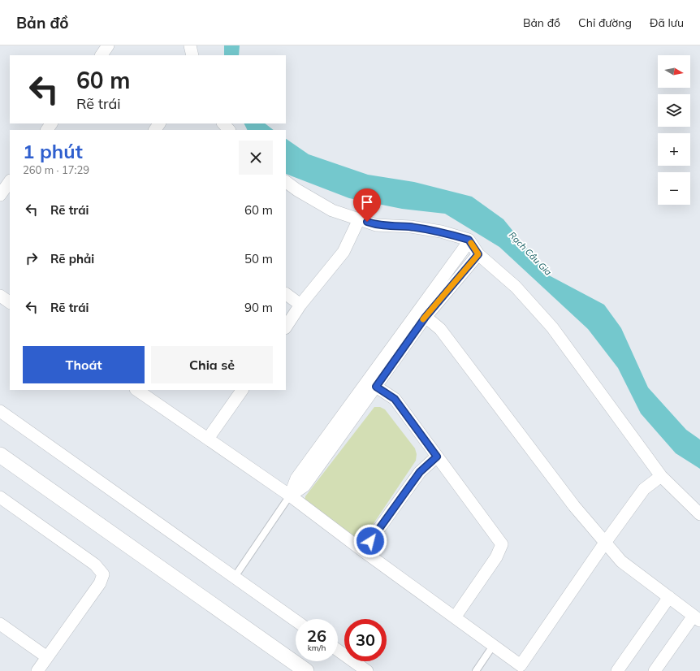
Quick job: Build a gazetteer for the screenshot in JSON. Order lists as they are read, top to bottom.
{
  "water": ["Rạch Cầu Gia"],
  "north": "right",
  "page": {
    "header": "Bản đồ",
    "nav": ["Bản đồ", "Chỉ đường", "Đã lưu"],
    "map_buttons": ["+", "−"],
    "turn": ["60 m", "Rẽ trái"],
    "heading": ["1 phút", "260 m · 17:29"],
    "list": [
      {
        "name": "Rẽ trái",
        "value": "60 m"
      },
      {
        "name": "Rẽ phải",
        "value": "50 m"
      },
      {
        "name": "Rẽ trái",
        "value": "90 m"
      }
    ],
    "buttons": ["Thoát", "Chia sẻ"],
    "speed": "26 km/h",
    "limit": "30"
  }
}
